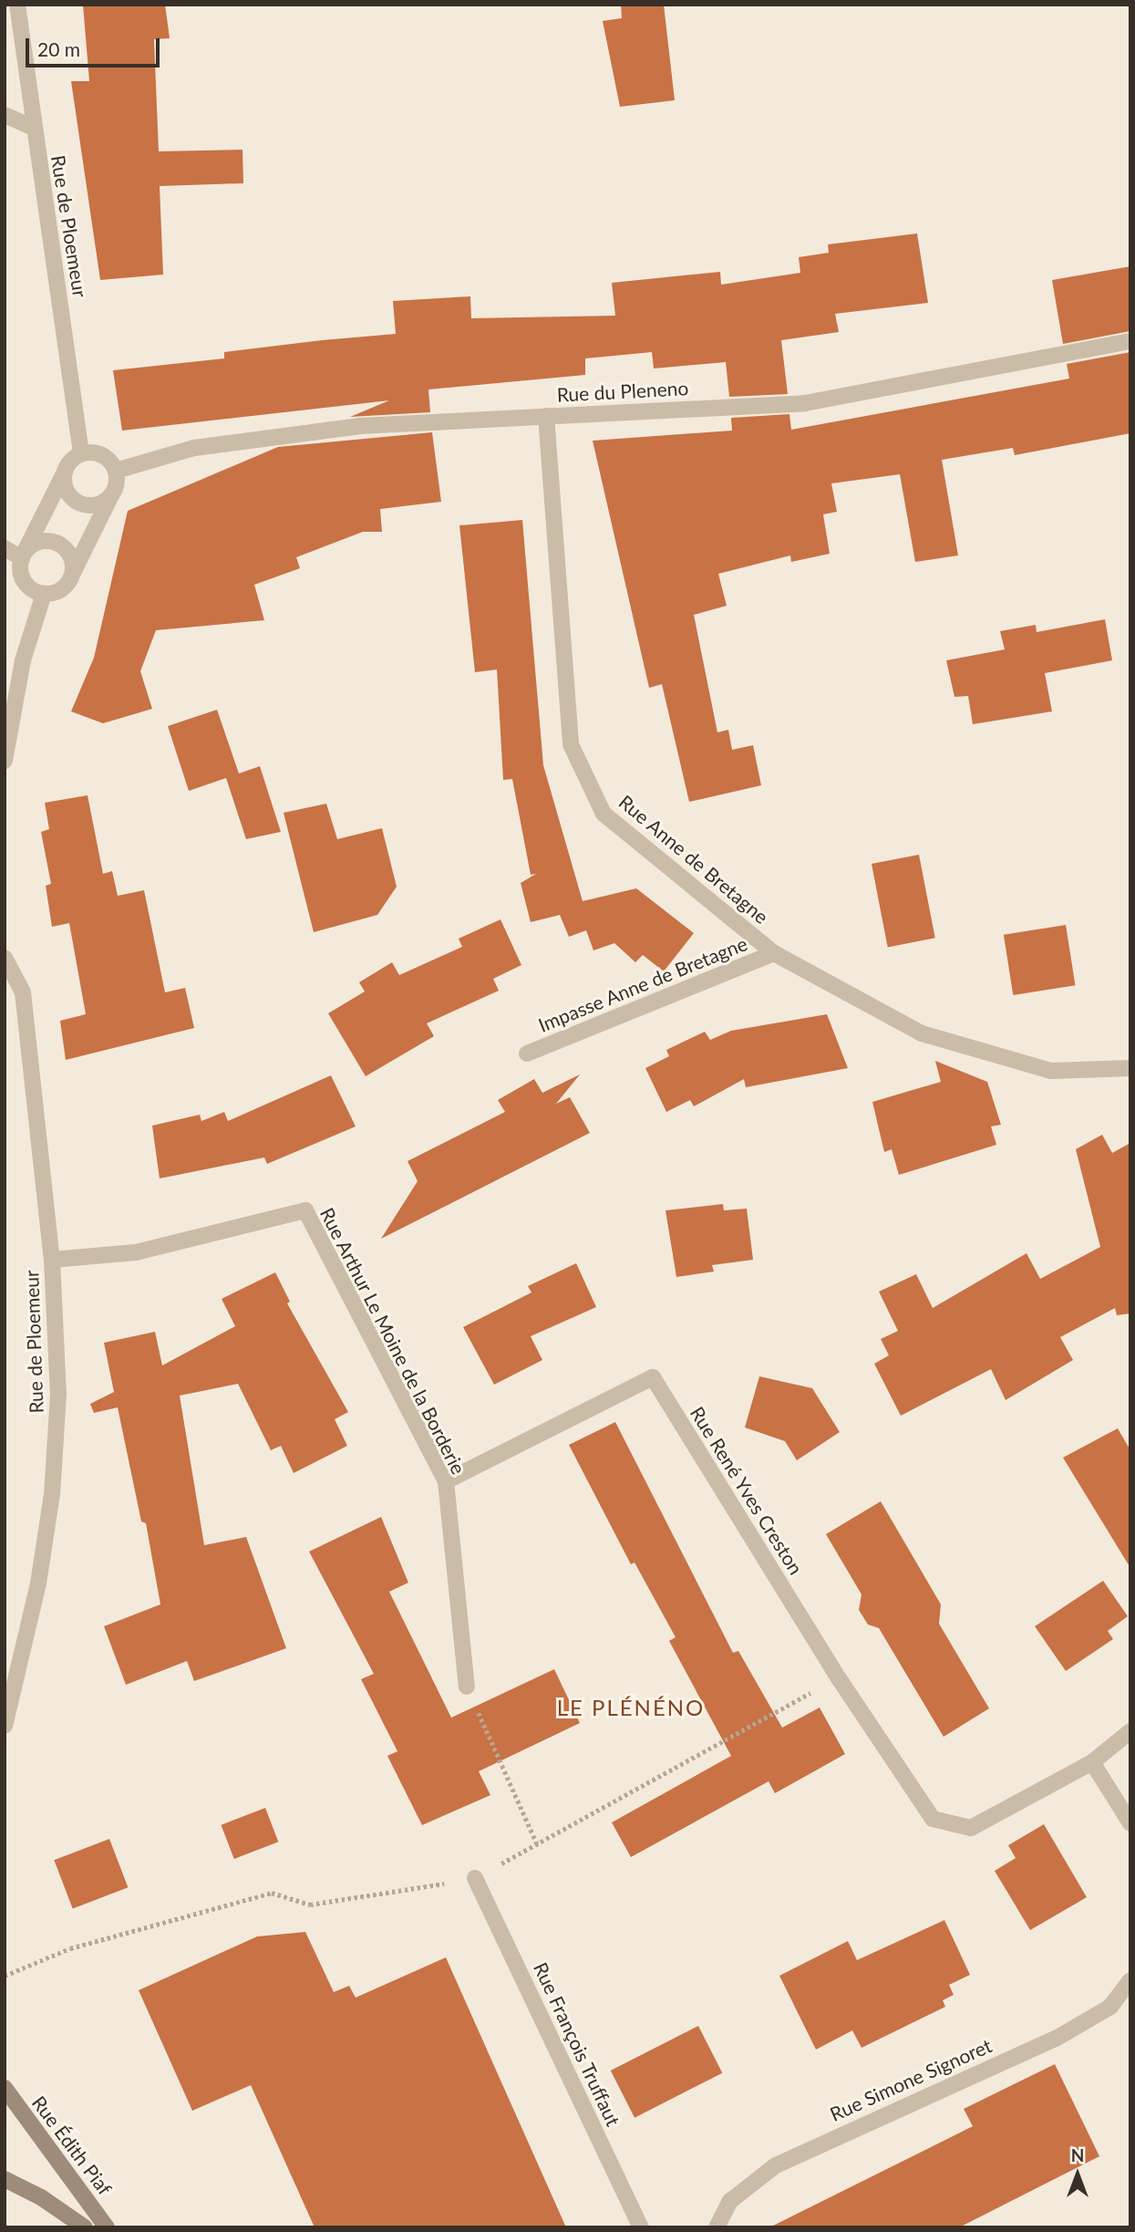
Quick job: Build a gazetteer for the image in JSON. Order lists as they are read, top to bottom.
{
  "streets": {
    "main road": ["Rue Édith Piaf"],
    "street": [
      "Rue de Ploemeur",
      "Rue du Pleneno",
      "Rue Anne de Bretagne",
      "Impasse Anne de Bretagne",
      "Rue Arthur Le Moine de la Borderie",
      "Rue René Yves Creston",
      "Rue François Truffaut",
      "Rue Simone Signoret"
    ]
  },
  "crossings": [
    ["Rue de Ploemeur", "Rue du Pleneno"],
    ["Rue de Ploemeur", "Rue Arthur Le Moine de la Borderie"],
    ["Rue du Pleneno", "Rue Anne de Bretagne"],
    ["Rue Anne de Bretagne", "Impasse Anne de Bretagne"],
    ["Rue Arthur Le Moine de la Borderie", "Rue René Yves Creston"]
  ],
  "districts": ["LE PLÉNÉNO"],
  "scale_bar": "20 m",
  "north": "top"
}
